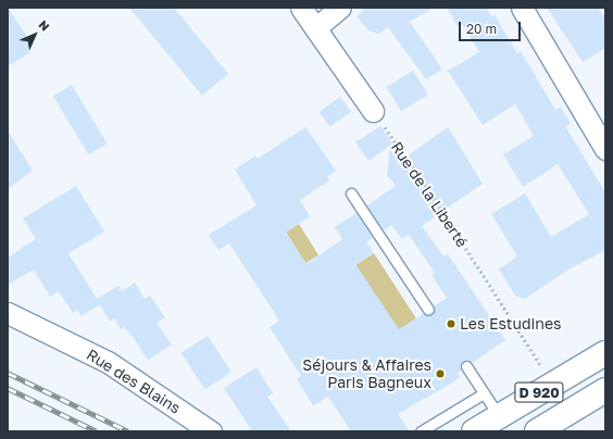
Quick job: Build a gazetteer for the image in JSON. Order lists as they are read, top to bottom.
{
  "streets": {
    "main road": ["D 920"],
    "street": ["Rue des Blains"],
    "path": ["Rue de la Liberté"]
  },
  "crossings": [
    ["Rue de la Liberté", "D 920"]
  ],
  "places": ["Les Estudines", "Séjours & Affaires Paris Bagneux"],
  "scale_bar": "20 m",
  "north": "top right"
}
